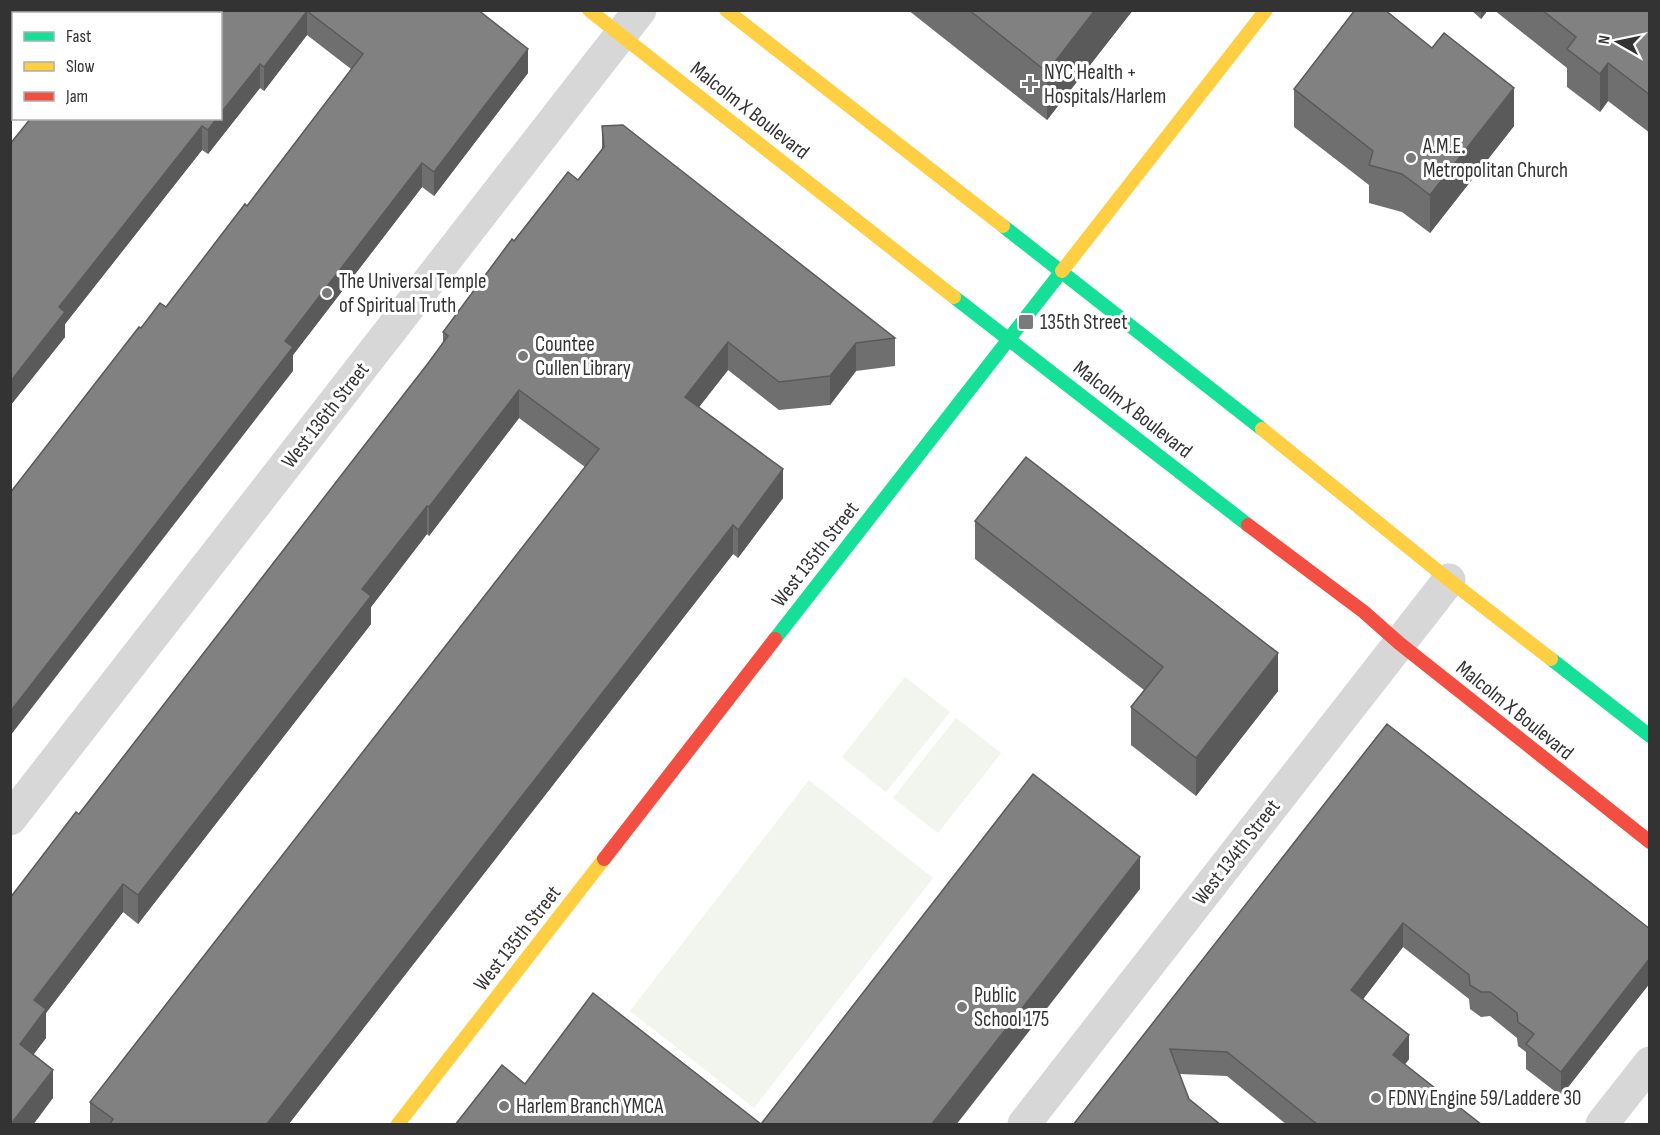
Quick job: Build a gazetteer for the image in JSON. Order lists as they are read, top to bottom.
{
  "streets": {
    "main road": ["Malcolm X Boulevard", "West 135th Street"],
    "street": ["West 136th Street", "West 134th Street"]
  },
  "crossings": [
    ["Malcolm X Boulevard", "West 136th Street"],
    ["Malcolm X Boulevard", "West 135th Street"],
    ["Malcolm X Boulevard", "West 134th Street"]
  ],
  "places": {
    "health": ["NYC Health + Hospitals/Harlem"],
    "other": [
      "A.M.E. Metropolitan Church",
      "The Universal Temple of Spiritual Truth",
      "Countee Cullen Library",
      "Public School 175",
      "FDNY Engine 59/Laddere 30",
      "Harlem Branch YMCA"
    ],
    "transit": ["135th Street"]
  },
  "legend": ["Fast", "Slow", "Jam"],
  "north": "left"
}
